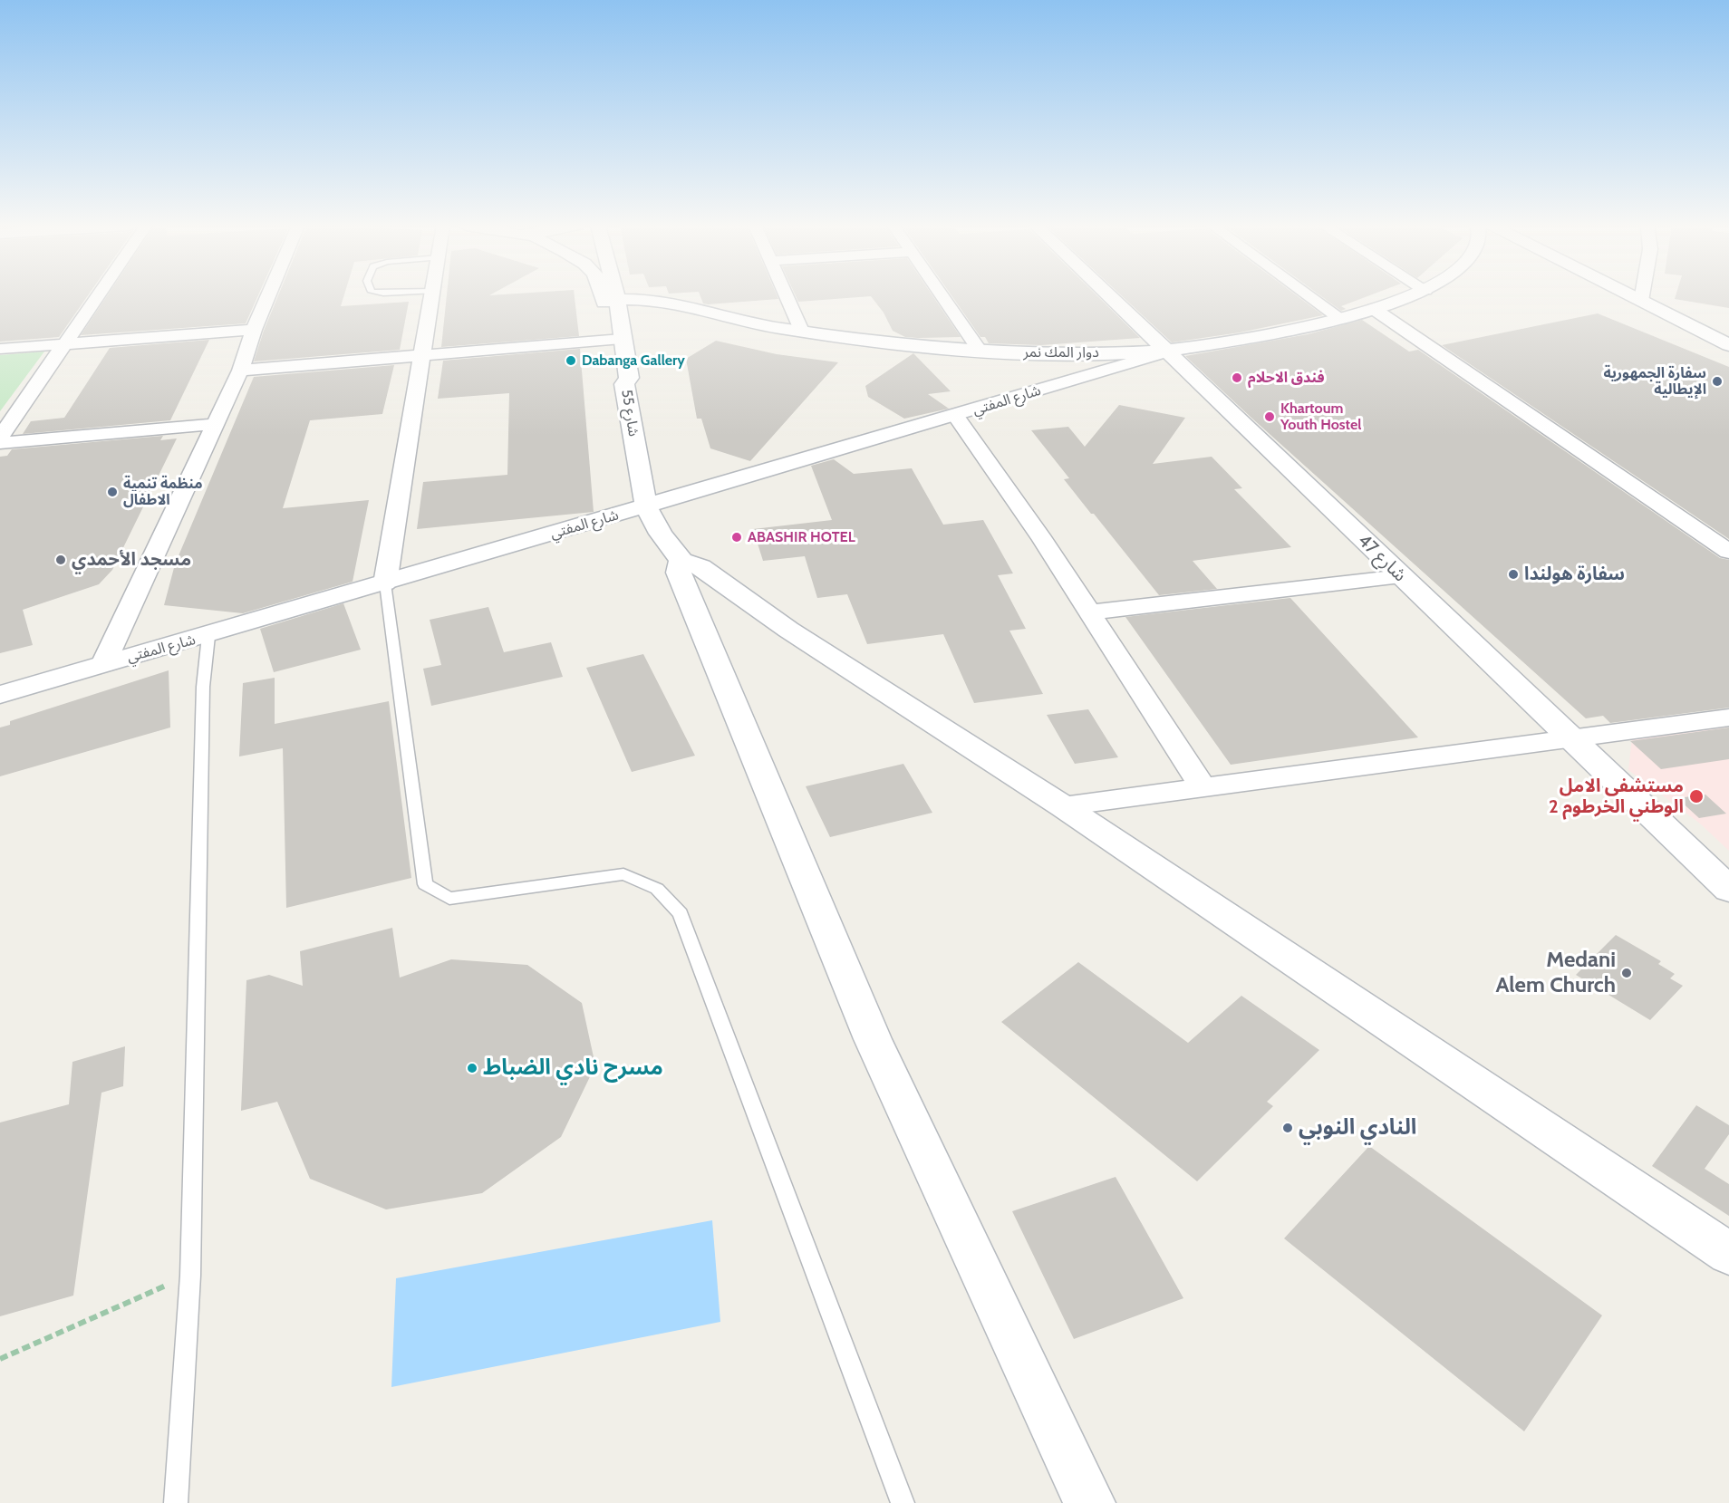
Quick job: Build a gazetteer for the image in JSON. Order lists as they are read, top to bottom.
{
  "streets": {
    "street": [
      "دوار المك نمر",
      "شارع المفتي",
      "شارع 55",
      "شارع 47"
    ]
  },
  "crossings": [
    ["دوار المك نمر", "شارع المفتي"],
    ["دوار المك نمر", "شارع 47"],
    ["شارع المفتي", "شارع 55"],
    ["شارع المفتي", "شارع 47"]
  ],
  "places": [
    "Dabanga Gallery",
    "فندق الاحلام",
    "سفارة الجمهورية الإيطالية",
    "Khartoum Youth Hostel",
    "منظمة تنمية الاطفال",
    "ABASHIR HOTEL",
    "مسجد الأحمدي",
    "سفارة هولندا",
    "مستشفى الامل الوطني الخرطوم 2",
    "Medani Alem Church",
    "مسرح نادي الضباط",
    "النادي النوبي"
  ]
}
